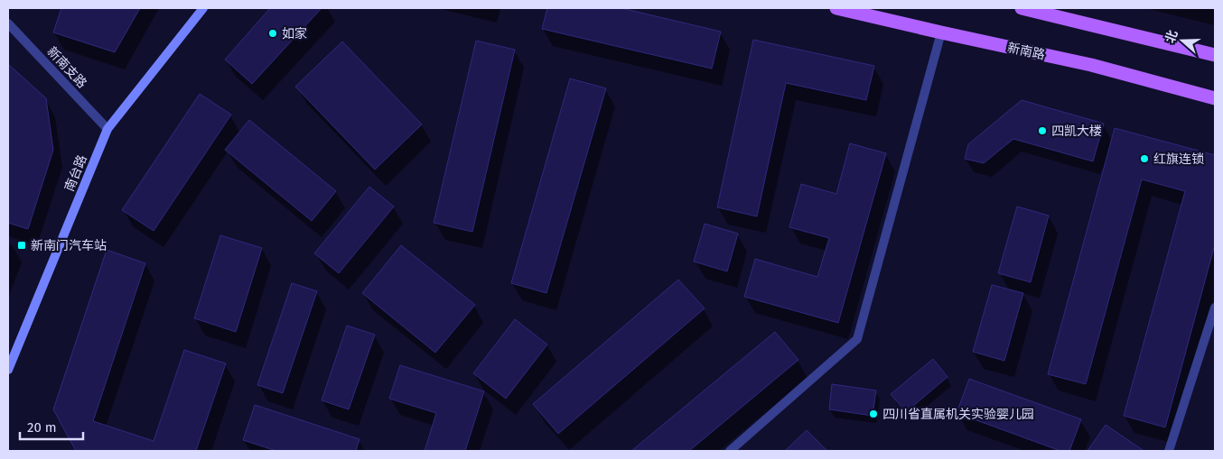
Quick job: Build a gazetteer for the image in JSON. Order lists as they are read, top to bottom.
{
  "streets": {
    "main road": ["新南路"],
    "street": ["新南支路", "南台路"]
  },
  "crossings": [
    ["新南支路", "南台路"]
  ],
  "places": {
    "other": [
      "如家",
      "四凯大楼",
      "红旗连锁",
      "四川省直属机关实验婴儿园"
    ],
    "transit": ["新南门汽车站"]
  },
  "scale_bar": "20 m",
  "north": "left"
}
